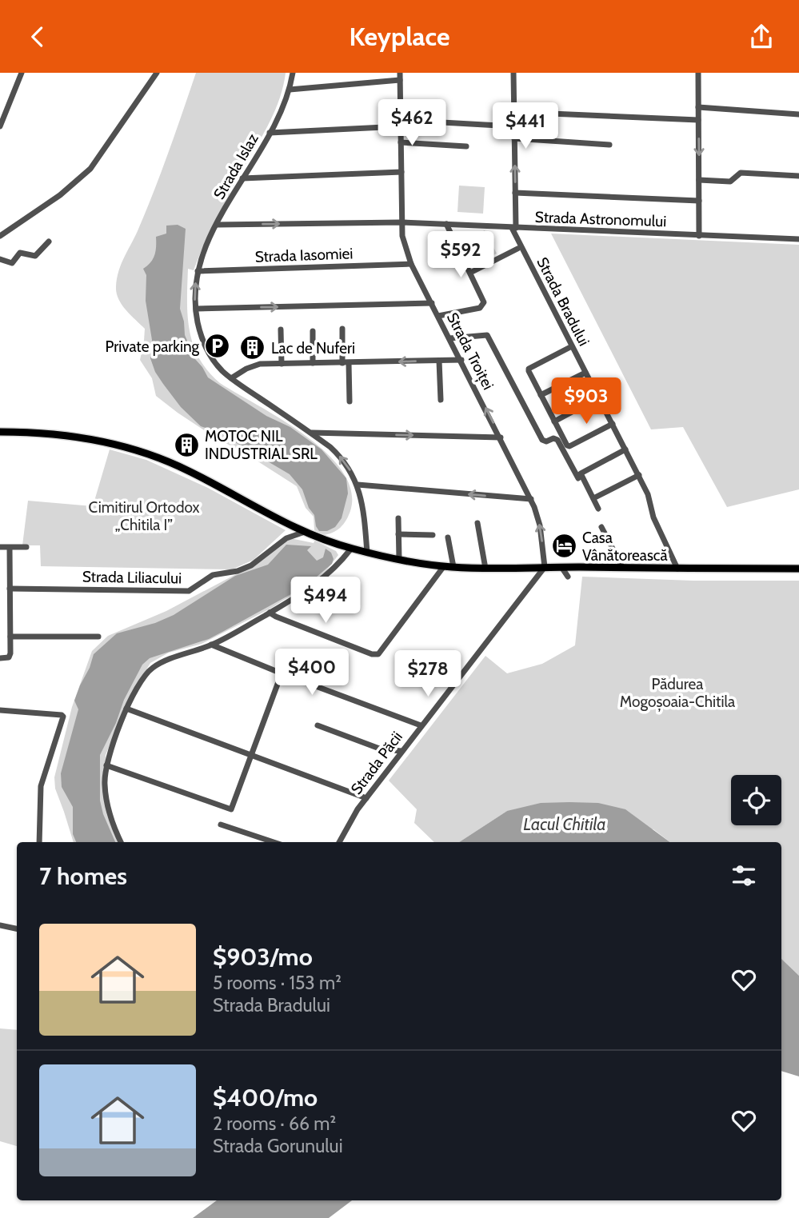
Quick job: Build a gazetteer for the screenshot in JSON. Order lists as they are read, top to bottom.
{
  "streets": {
    "street": [
      "Strada Islaz",
      "Strada Astronomului",
      "Strada Iasomiei",
      "Strada Bradului",
      "Strada Troiței",
      "Strada Liliacului",
      "Strada Păcii"
    ]
  },
  "crossings": [
    ["Strada Islaz", "Strada Astronomului"],
    ["Strada Islaz", "Strada Iasomiei"],
    ["Strada Astronomului", "Strada Bradului"],
    ["Strada Astronomului", "Strada Troiței"],
    ["Strada Iasomiei", "Strada Troiței"],
    ["Strada Troiței", "Strada Păcii"]
  ],
  "water": ["Lacul Chitila"],
  "parks": ["Cimitirul Ortodox „Chitila I”", "Pădurea Mogoșoaia-Chitila"],
  "places": {
    "parking": ["Private parking"],
    "building": ["Lac de Nuferi", "MOTOC NIL INDUSTRIAL SRL"],
    "hotel": ["Casa Vânătorească"]
  },
  "page": {
    "header": "Keyplace",
    "price": [
      "$462",
      "$441",
      "$592",
      "$903",
      "$494",
      "$400",
      "$278"
    ],
    "heading": "7 homes",
    "list": [
      {
        "name": "$903/mo",
        "note": "5 rooms · 153 m² · Strada Bradului"
      },
      {
        "name": "$400/mo",
        "note": "2 rooms · 66 m² · Strada Gorunului"
      }
    ]
  }
}
